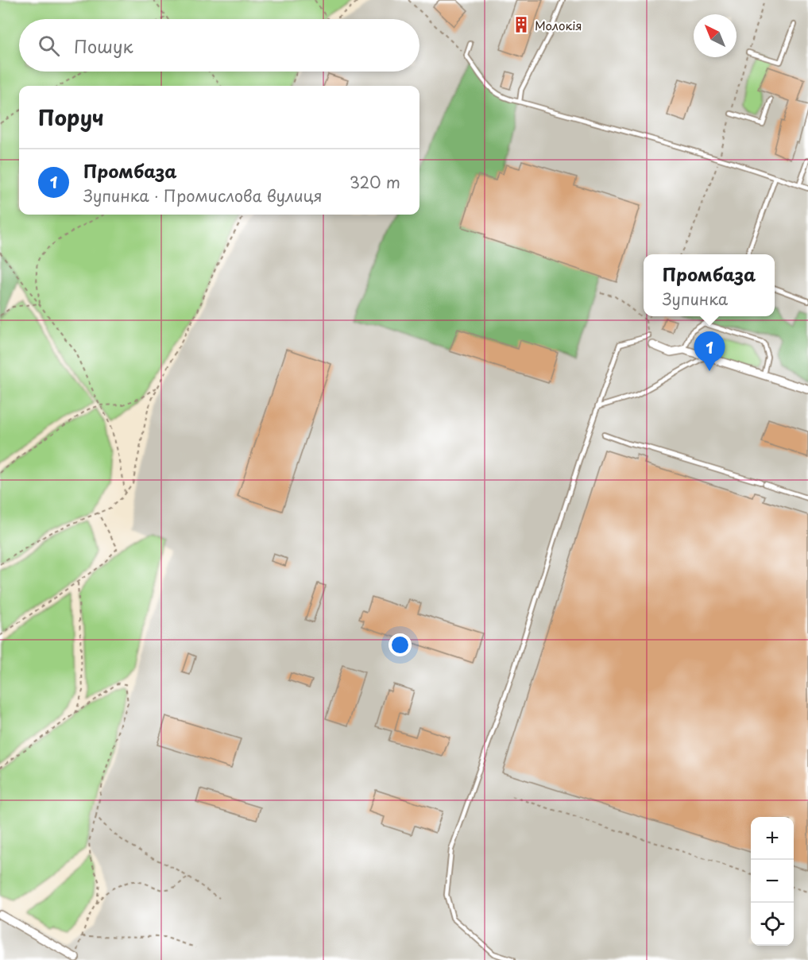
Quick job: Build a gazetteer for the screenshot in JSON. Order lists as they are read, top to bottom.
{
  "places": {
    "building": ["Молокія"]
  },
  "north": "top left",
  "page": {
    "search": "Пошук",
    "heading": "Поруч",
    "list": [
      {
        "mark": "1",
        "name": "Промбаза",
        "note": "Зупинка · Промислова вулиця",
        "value": "320 m"
      }
    ],
    "popup": ["Промбаза", "Зупинка"],
    "pins": "1",
    "map_buttons": ["+", "−"]
  }
}
